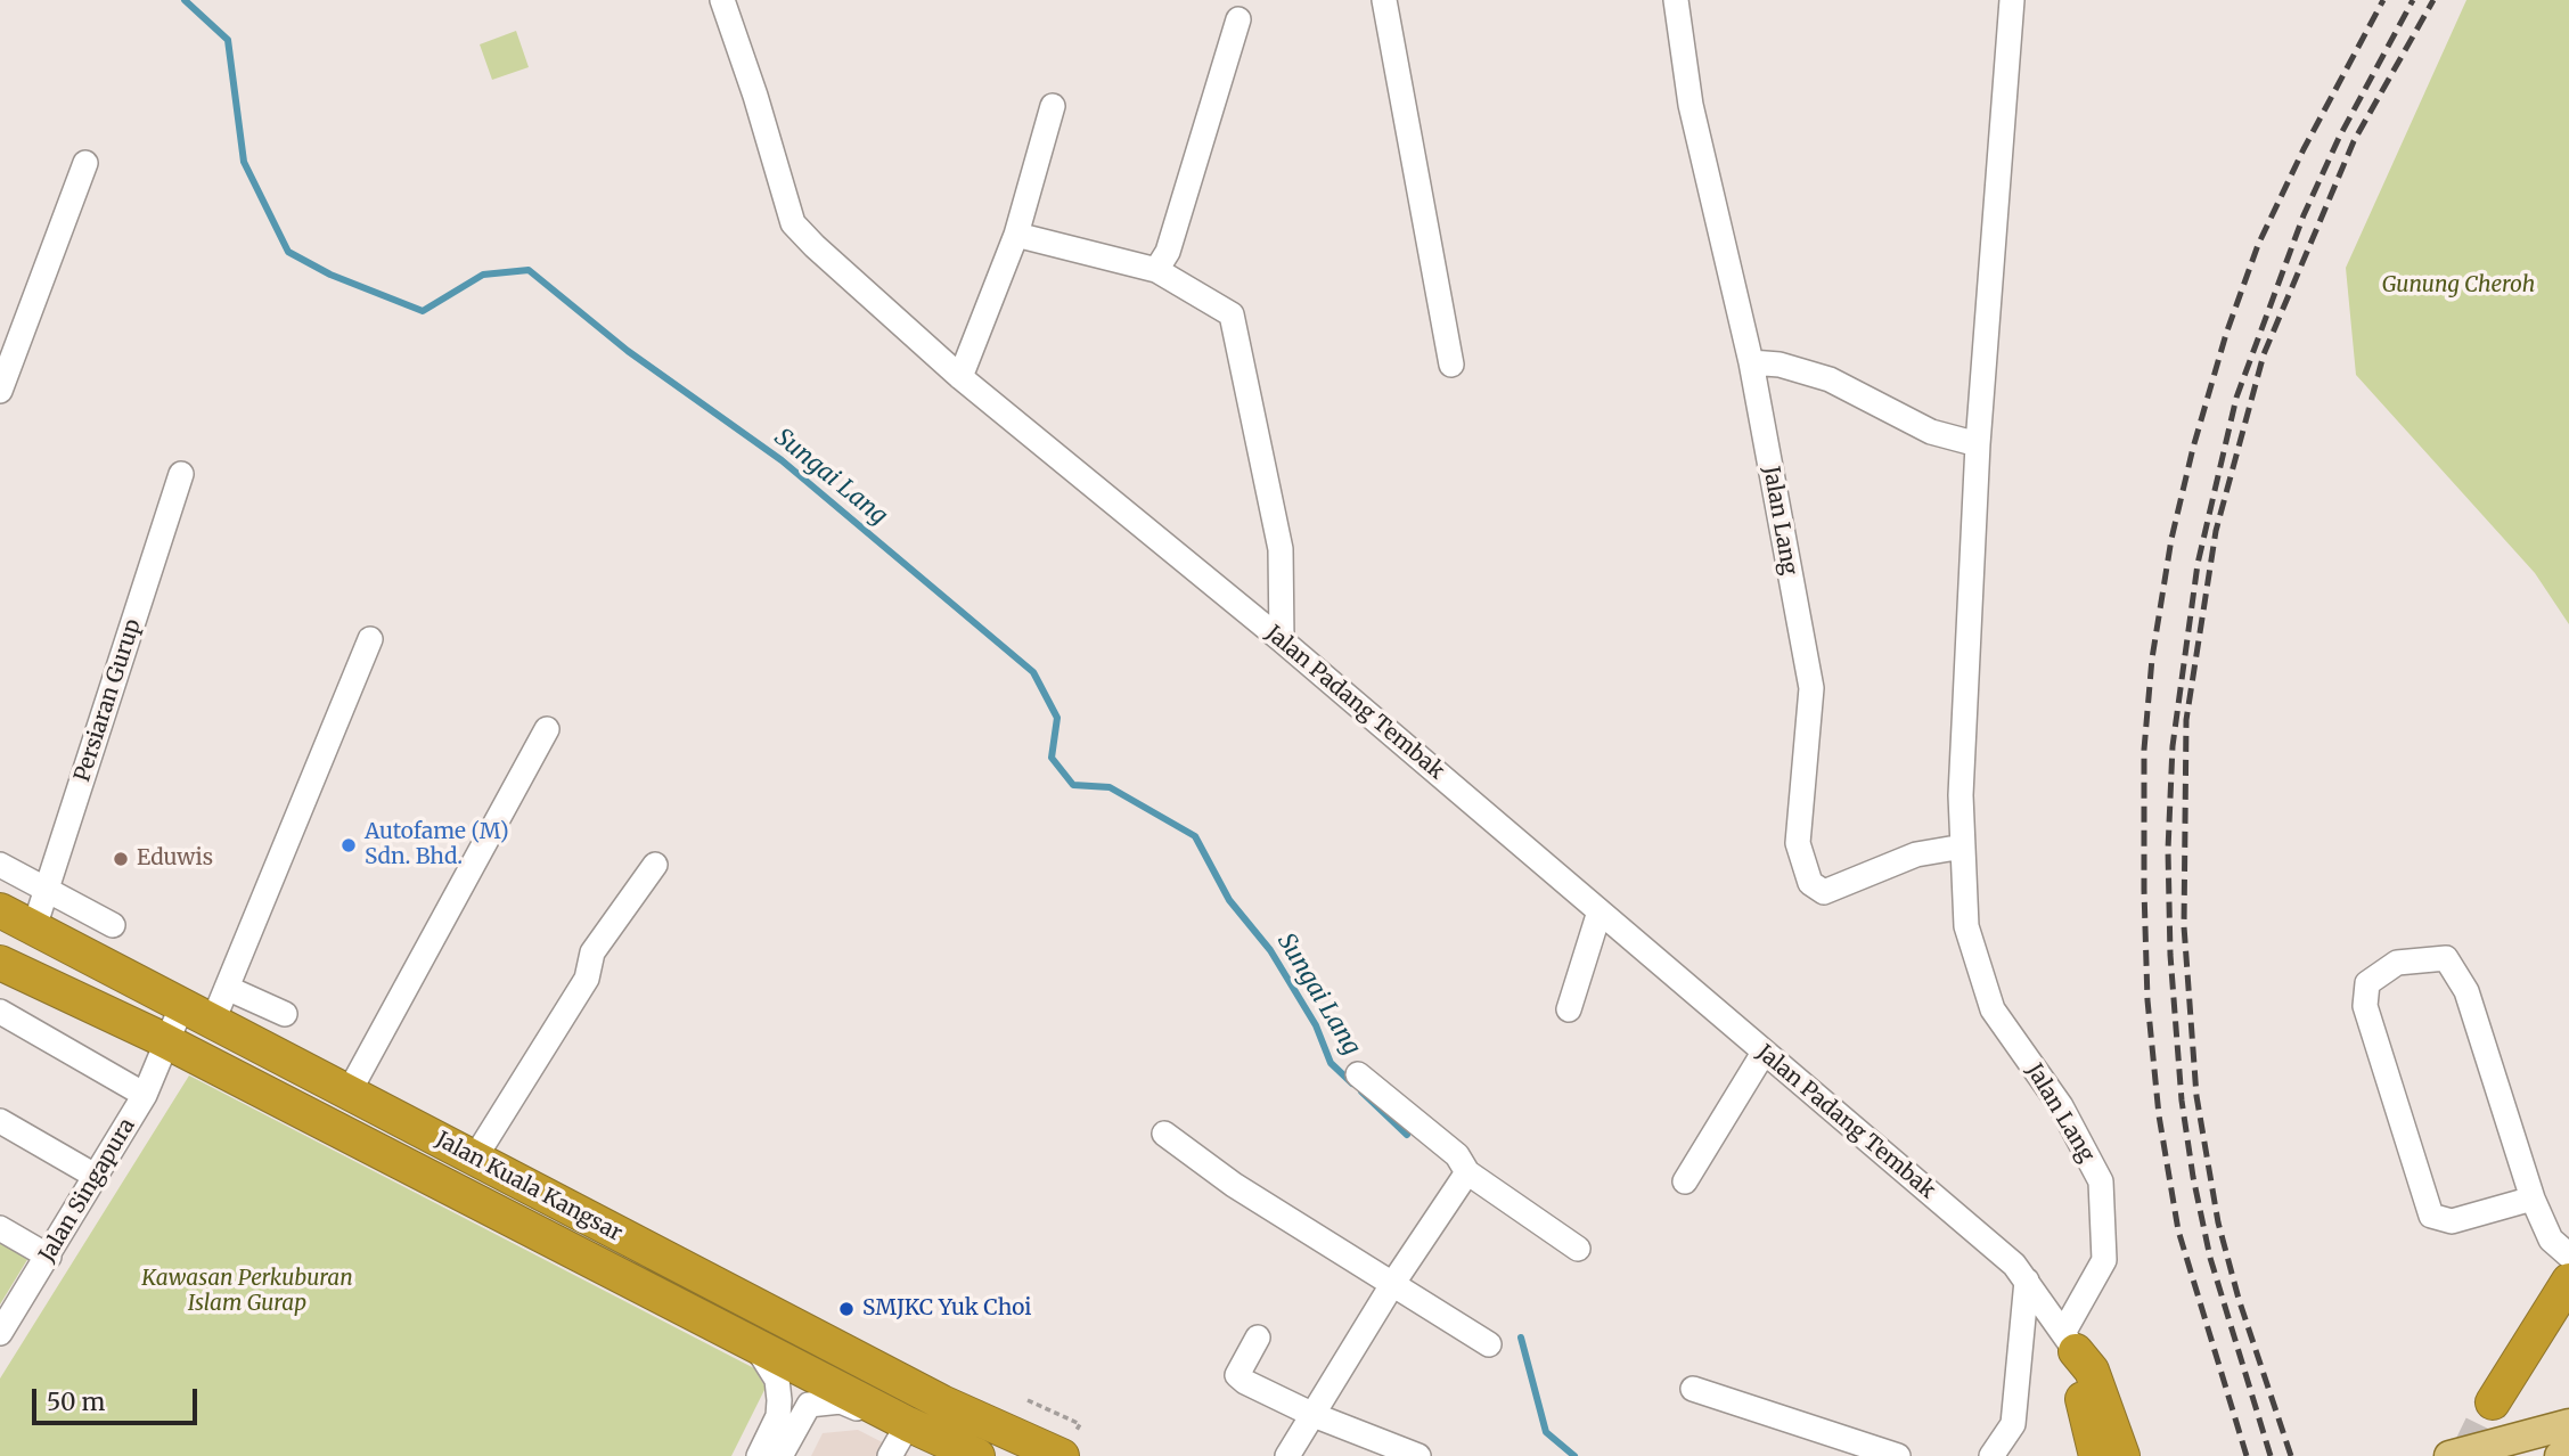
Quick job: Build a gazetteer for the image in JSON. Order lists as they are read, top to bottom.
{
  "streets": {
    "highway": ["Jalan Kuala Kangsar"],
    "street": [
      "Jalan Lang",
      "Persiaran Gurup",
      "Jalan Padang Tembak",
      "Jalan Singapura"
    ]
  },
  "crossings": [
    ["Jalan Lang", "Jalan Padang Tembak"],
    ["Persiaran Gurup", "Jalan Kuala Kangsar"],
    ["Jalan Kuala Kangsar", "Jalan Singapura"]
  ],
  "water": ["Sungai Lang"],
  "parks": ["Gunung Cheroh", "Kawasan Perkuburan Islam Gurap"],
  "places": ["Autofame (M) Sdn. Bhd.", "Eduwis", "SMJKC Yuk Choi"],
  "scale_bar": "50 m"
}
